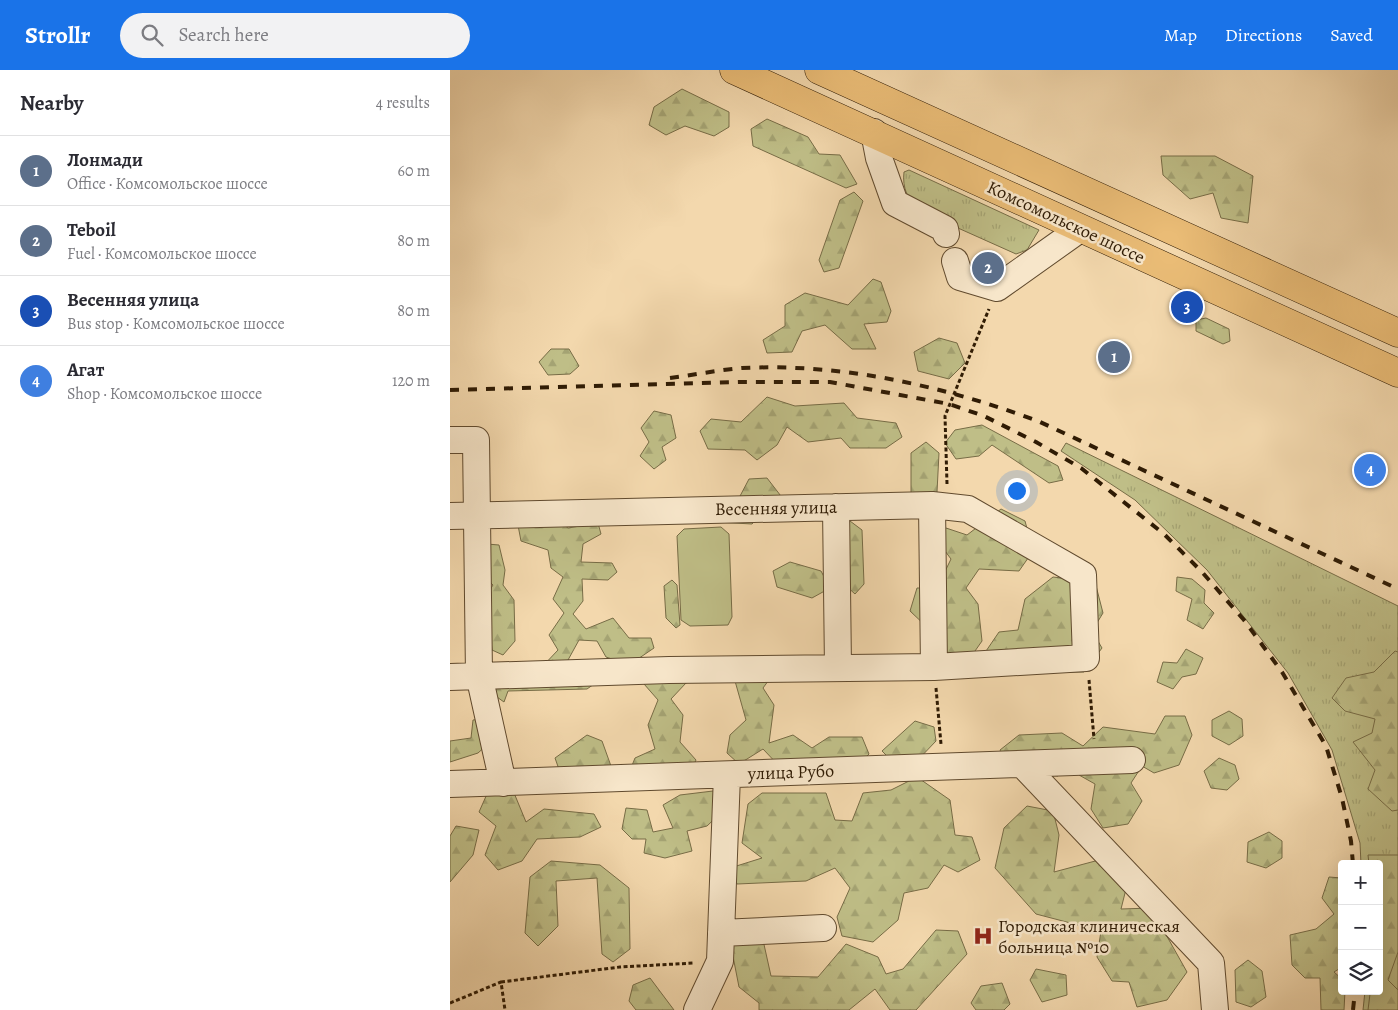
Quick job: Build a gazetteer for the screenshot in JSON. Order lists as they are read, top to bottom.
{
  "streets": {
    "main road": ["Комсомольское шоссе"],
    "street": ["Весенняя улица", "улица Рубо"]
  },
  "places": {
    "hospital": ["Городская клиническая больница №10"]
  },
  "page": {
    "header": "Strollr",
    "search": "Search here",
    "nav": ["Map", "Directions", "Saved"],
    "heading": ["Nearby", "4 results"],
    "list": [
      {
        "mark": "1",
        "name": "Лонмади",
        "note": "Office · Комсомольское шоссе",
        "value": "60 m"
      },
      {
        "mark": "2",
        "name": "Teboil",
        "note": "Fuel · Комсомольское шоссе",
        "value": "80 m"
      },
      {
        "mark": "3",
        "name": "Весенняя улица",
        "note": "Bus stop · Комсомольское шоссе",
        "value": "80 m"
      },
      {
        "mark": "4",
        "name": "Агат",
        "note": "Shop · Комсомольское шоссе",
        "value": "120 m"
      }
    ],
    "pins": [
      "2",
      "3",
      "1",
      "4"
    ],
    "map_buttons": ["+", "−"]
  }
}
